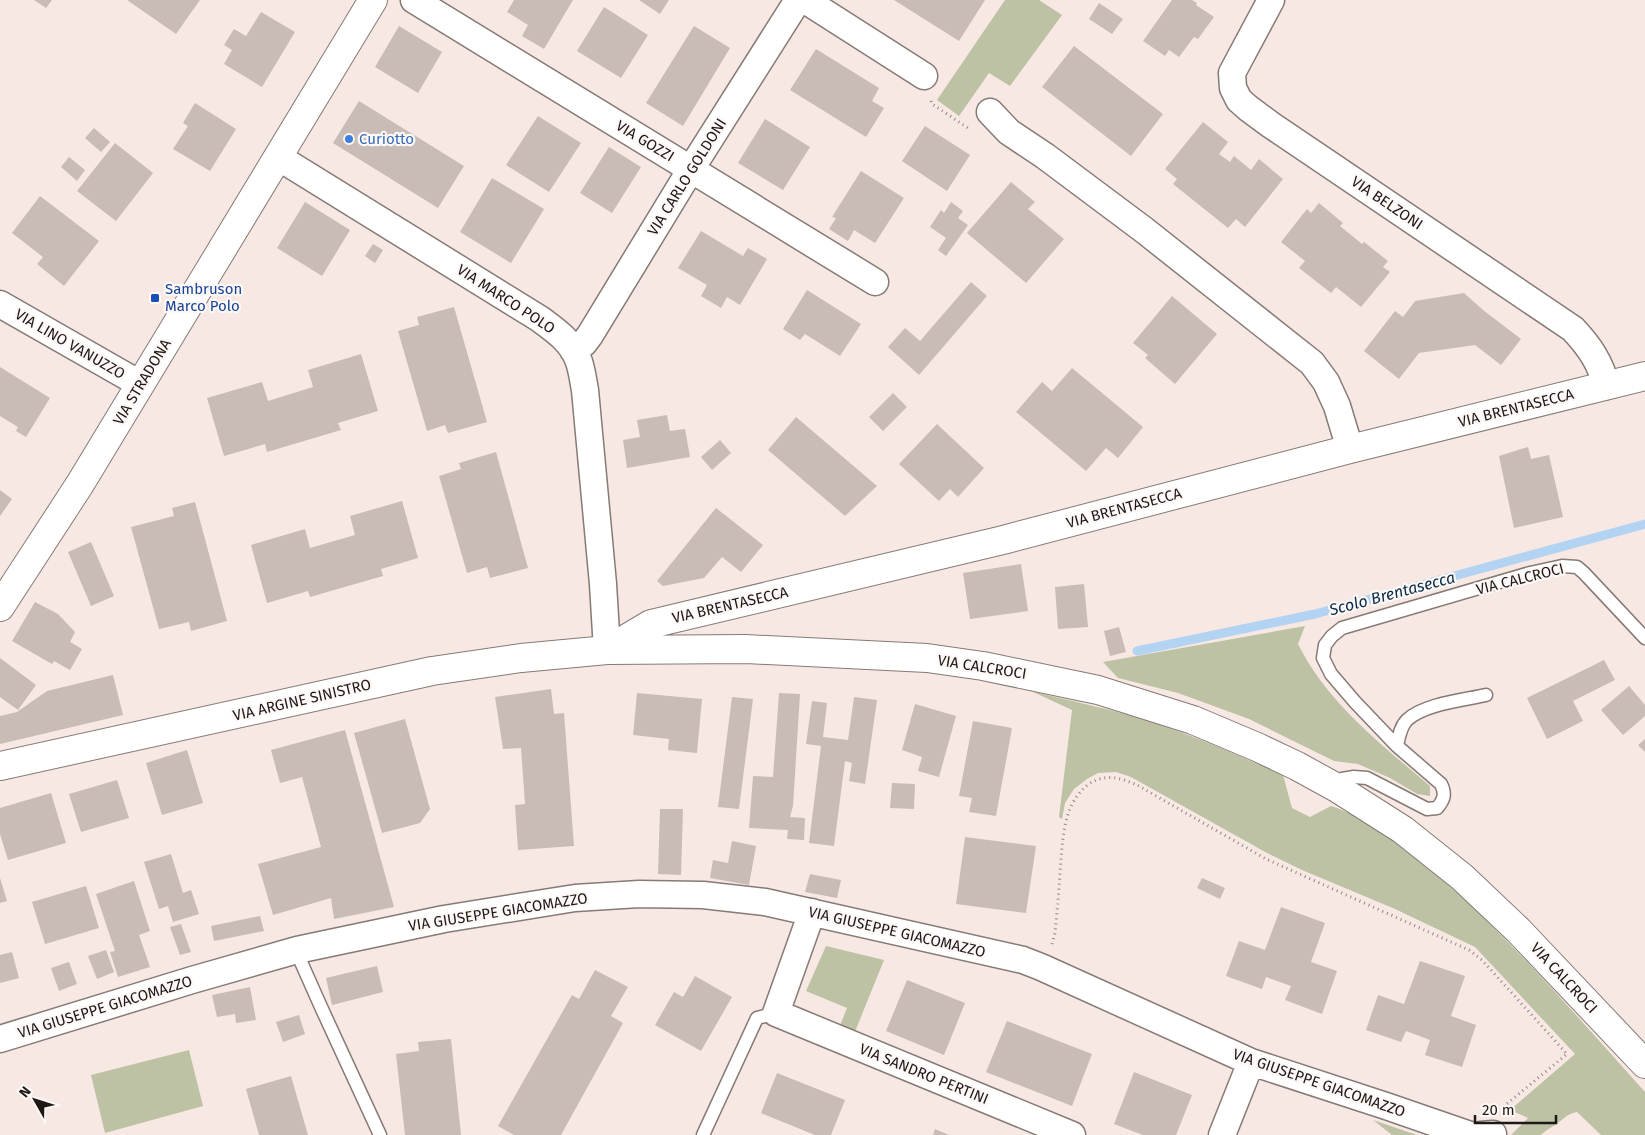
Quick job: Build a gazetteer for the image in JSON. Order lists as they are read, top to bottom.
{
  "streets": {
    "main road": [
      "VIA STRADONA",
      "VIA BRENTASECCA",
      "VIA CALCROCI",
      "VIA ARGINE SINISTRO"
    ],
    "street": [
      "VIA GOZZI",
      "VIA CARLO GOLDONI",
      "VIA BELZONI",
      "VIA MARCO POLO",
      "VIA LINO VANUZZO",
      "VIA GIUSEPPE GIACOMAZZO",
      "VIA SANDRO PERTINI"
    ]
  },
  "crossings": [
    ["VIA GOZZI", "VIA CARLO GOLDONI"],
    ["VIA CARLO GOLDONI", "VIA MARCO POLO"],
    ["VIA BELZONI", "VIA BRENTASECCA"],
    ["VIA MARCO POLO", "VIA STRADONA"],
    ["VIA MARCO POLO", "VIA BRENTASECCA"],
    ["VIA MARCO POLO", "VIA CALCROCI"],
    ["VIA MARCO POLO", "VIA ARGINE SINISTRO"],
    ["VIA LINO VANUZZO", "VIA STRADONA"],
    ["VIA BRENTASECCA", "VIA CALCROCI"],
    ["VIA BRENTASECCA", "VIA ARGINE SINISTRO"],
    ["VIA CALCROCI", "VIA ARGINE SINISTRO"]
  ],
  "water": ["Scolo Brentasecca"],
  "places": {
    "other": ["Curiotto"],
    "transit": ["Sambruson Marco Polo"]
  },
  "scale_bar": "20 m",
  "north": "top left"
}
